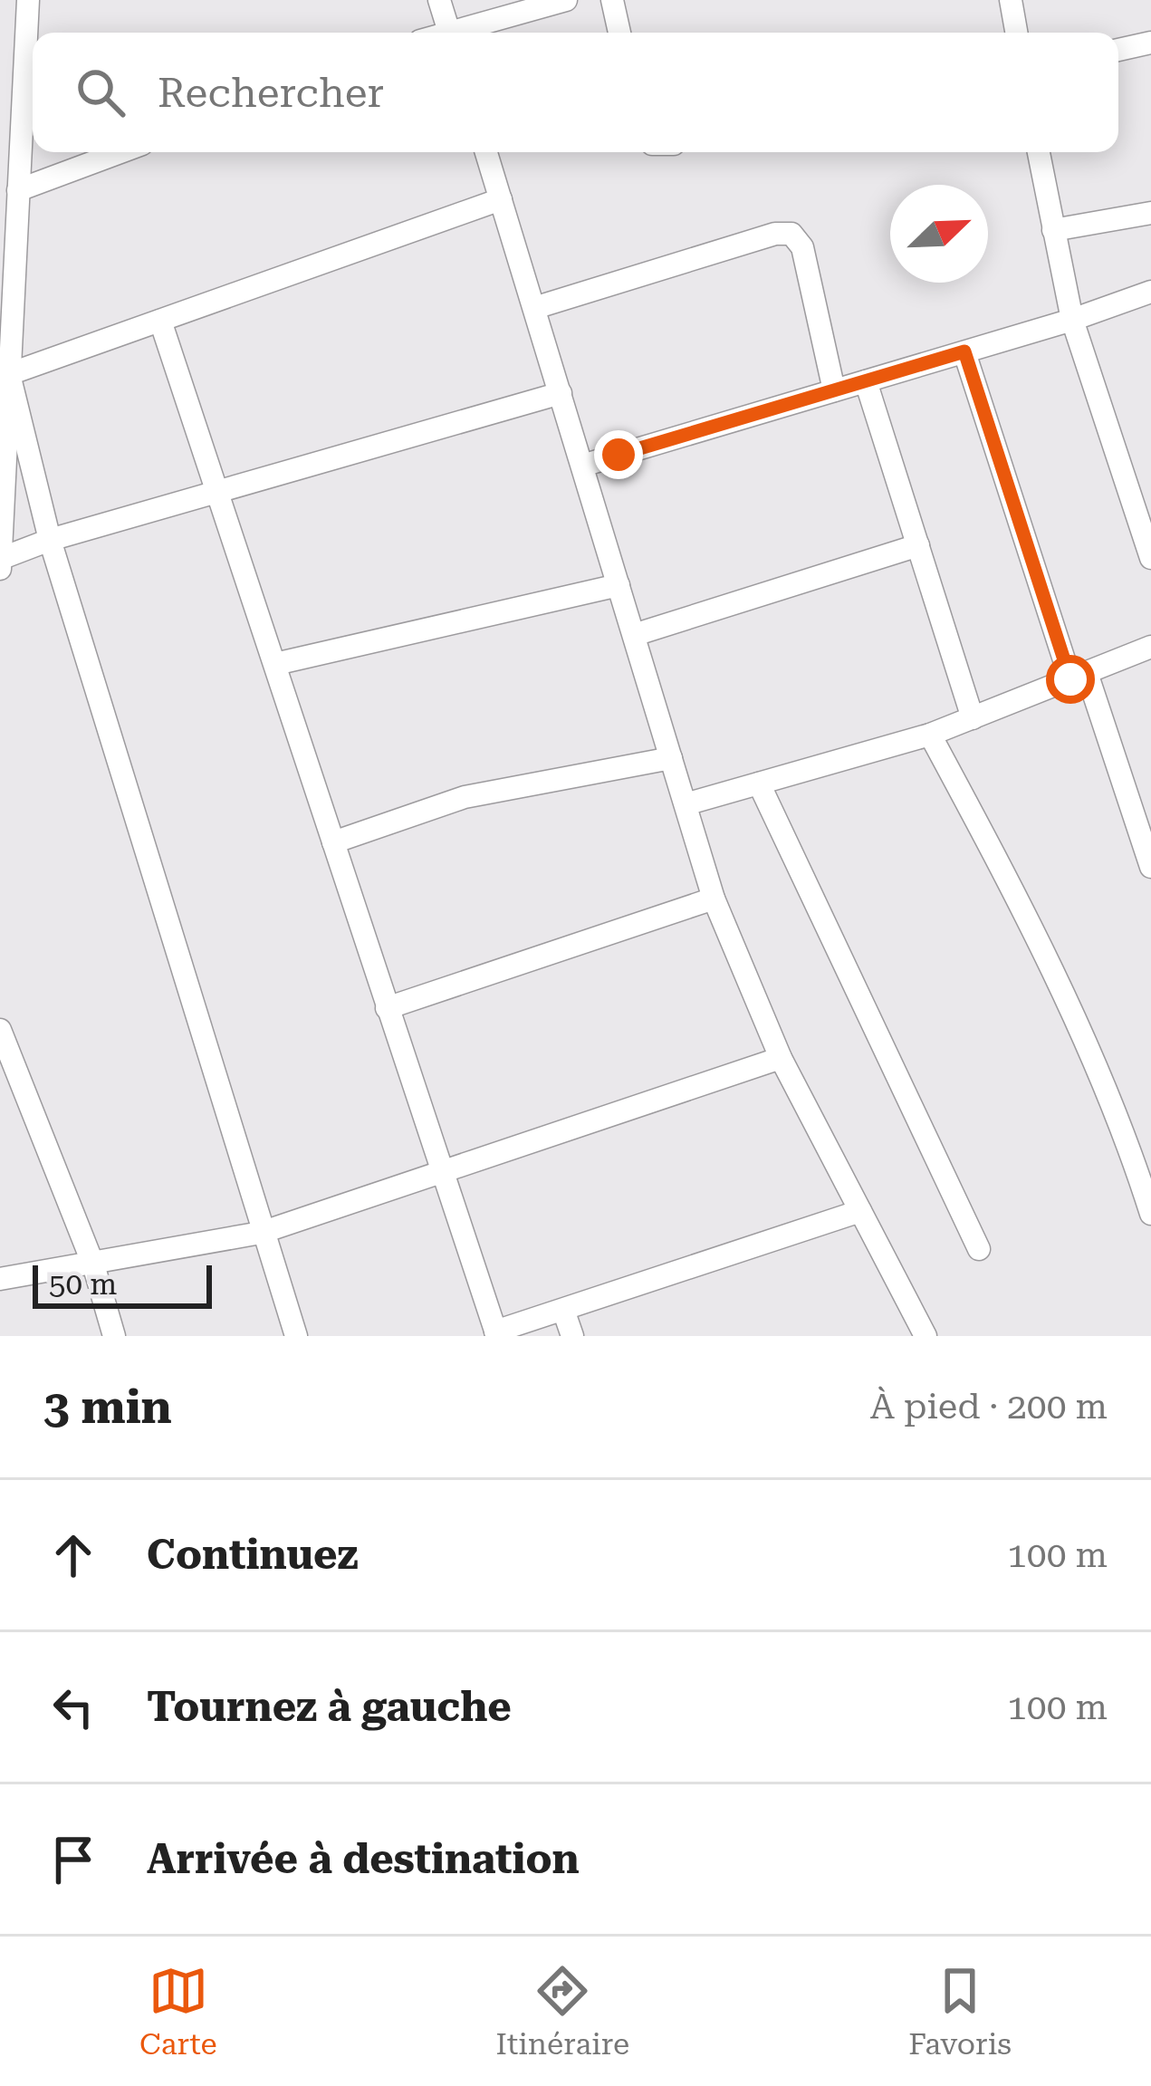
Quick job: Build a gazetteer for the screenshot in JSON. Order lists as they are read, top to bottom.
{
  "scale_bar": "50 m",
  "north": "top right",
  "page": {
    "search": "Rechercher",
    "scale": "50 m",
    "heading": ["3 min", "À pied · 200 m"],
    "list": [
      ["Continuez", "100 m"],
      ["Tournez à gauche", "100 m"],
      "Arrivée à destination"
    ],
    "nav": ["Carte", "Itinéraire", "Favoris"]
  }
}
